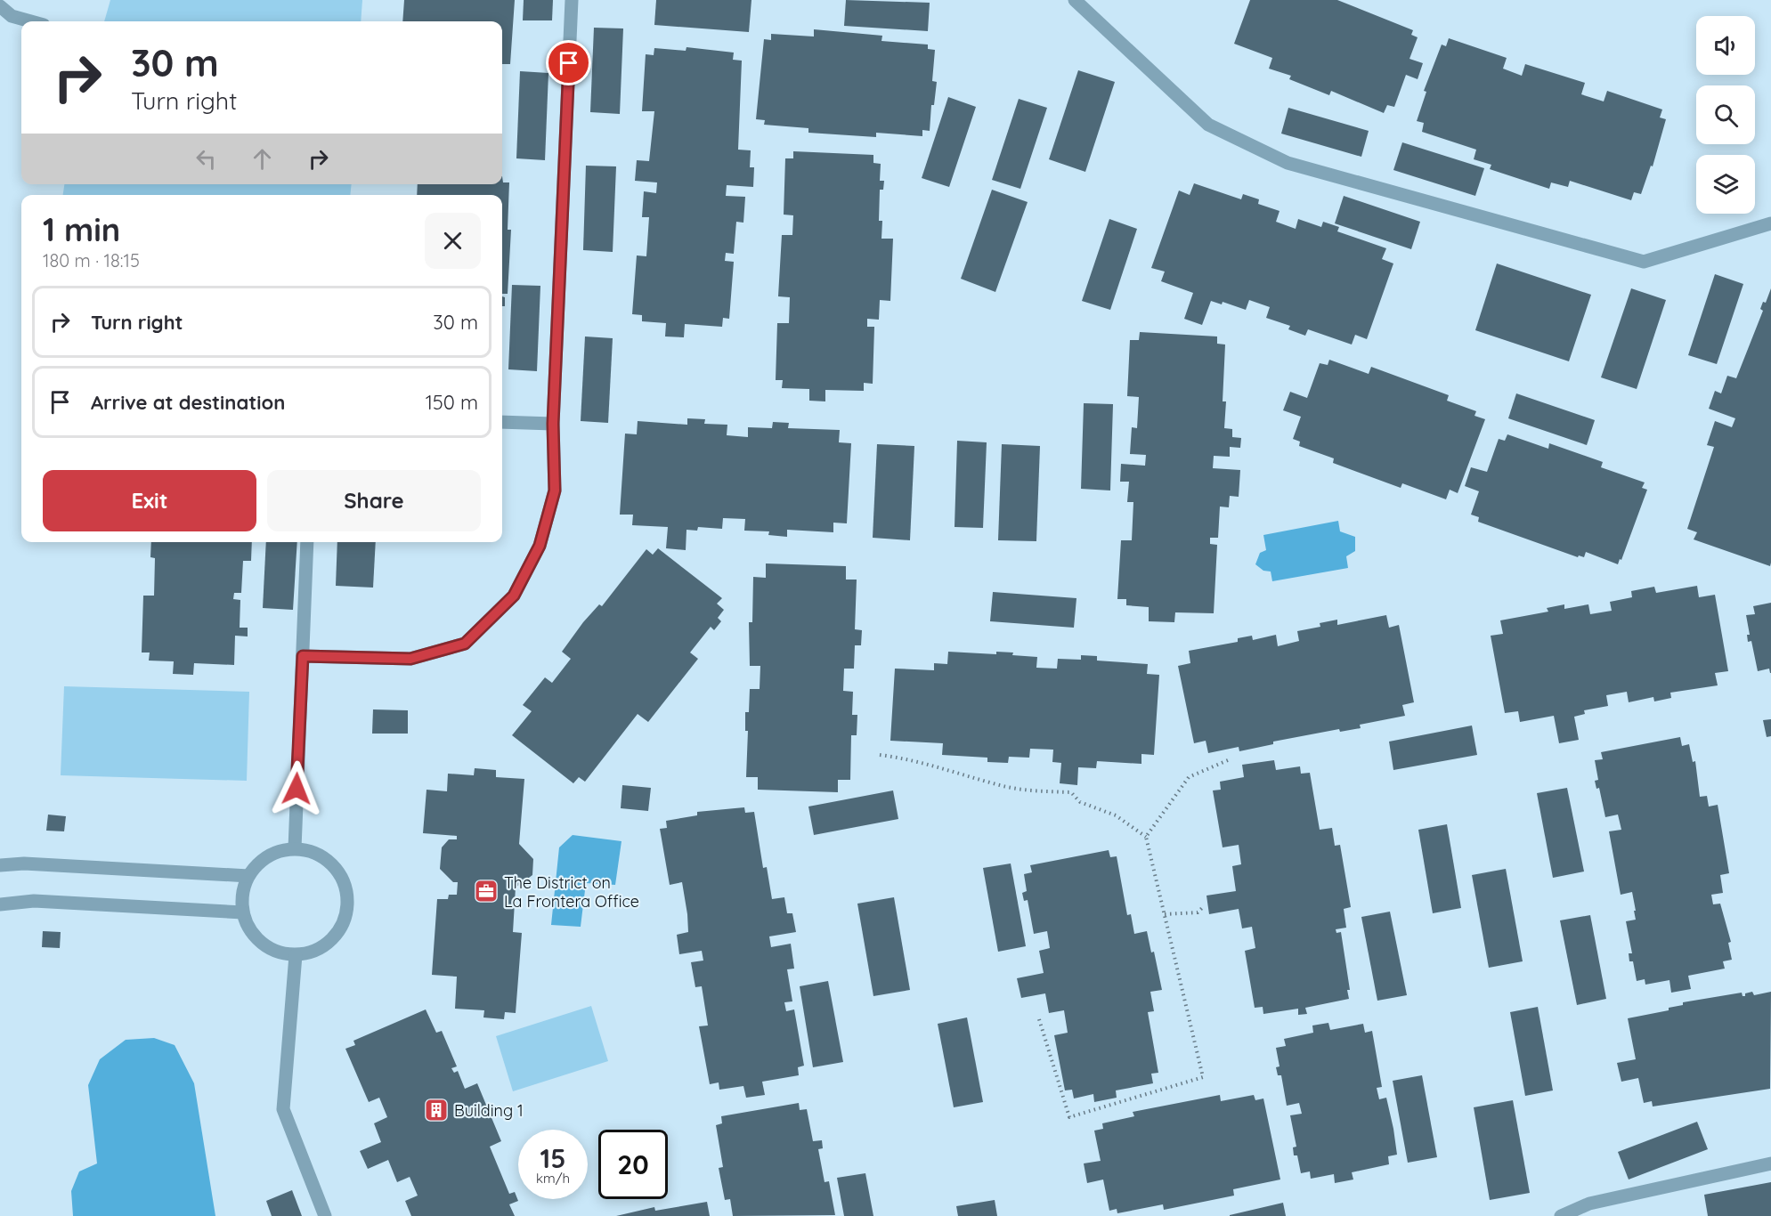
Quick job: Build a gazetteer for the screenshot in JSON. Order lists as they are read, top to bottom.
{
  "places": {
    "office": ["The District on La Frontera Office"],
    "building": ["Building 1"]
  },
  "page": {
    "turn": ["30 m", "Turn right"],
    "heading": ["1 min", "180 m · 18:15"],
    "list": [
      {
        "name": "Turn right",
        "value": "30 m"
      },
      {
        "name": "Arrive at destination",
        "value": "150 m"
      }
    ],
    "buttons": ["Exit", "Share"],
    "speed": "15 km/h",
    "limit": "20"
  }
}
